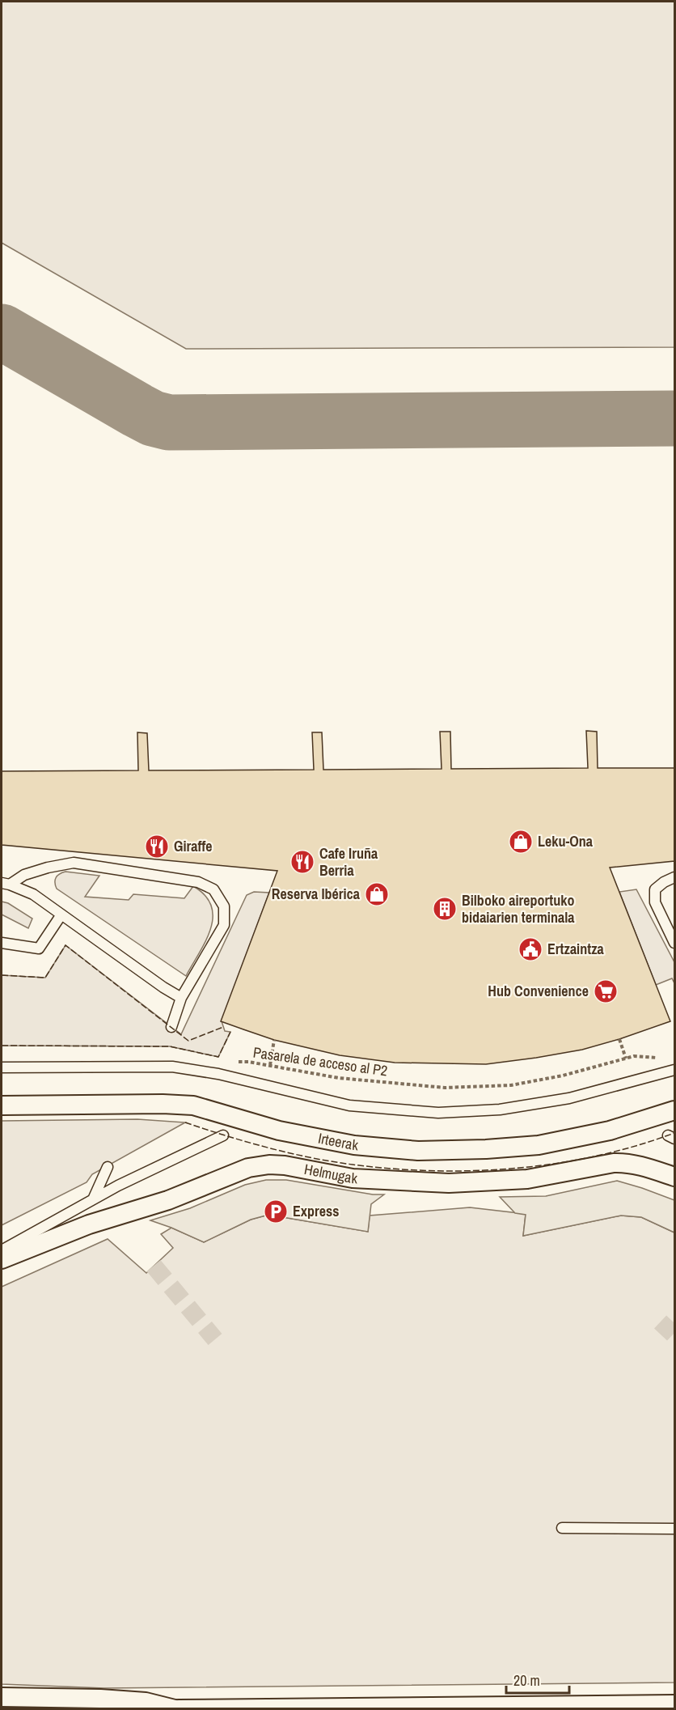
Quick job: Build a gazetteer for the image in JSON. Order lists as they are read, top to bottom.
{
  "streets": {
    "street": ["Irteerak", "Helmugak"],
    "path": ["Pasarela de acceso al P2"]
  },
  "places": {
    "shop": ["Leku-Ona", "Reserva Ibérica"],
    "restaurant": ["Giraffe", "Cafe Iruña Berria"],
    "building": ["Bilboko aireportuko bidaiarien terminala"],
    "public building": ["Ertzaintza"],
    "supermarket": ["Hub Convenience"],
    "parking": ["Express"]
  },
  "scale_bar": "20 m"
}
